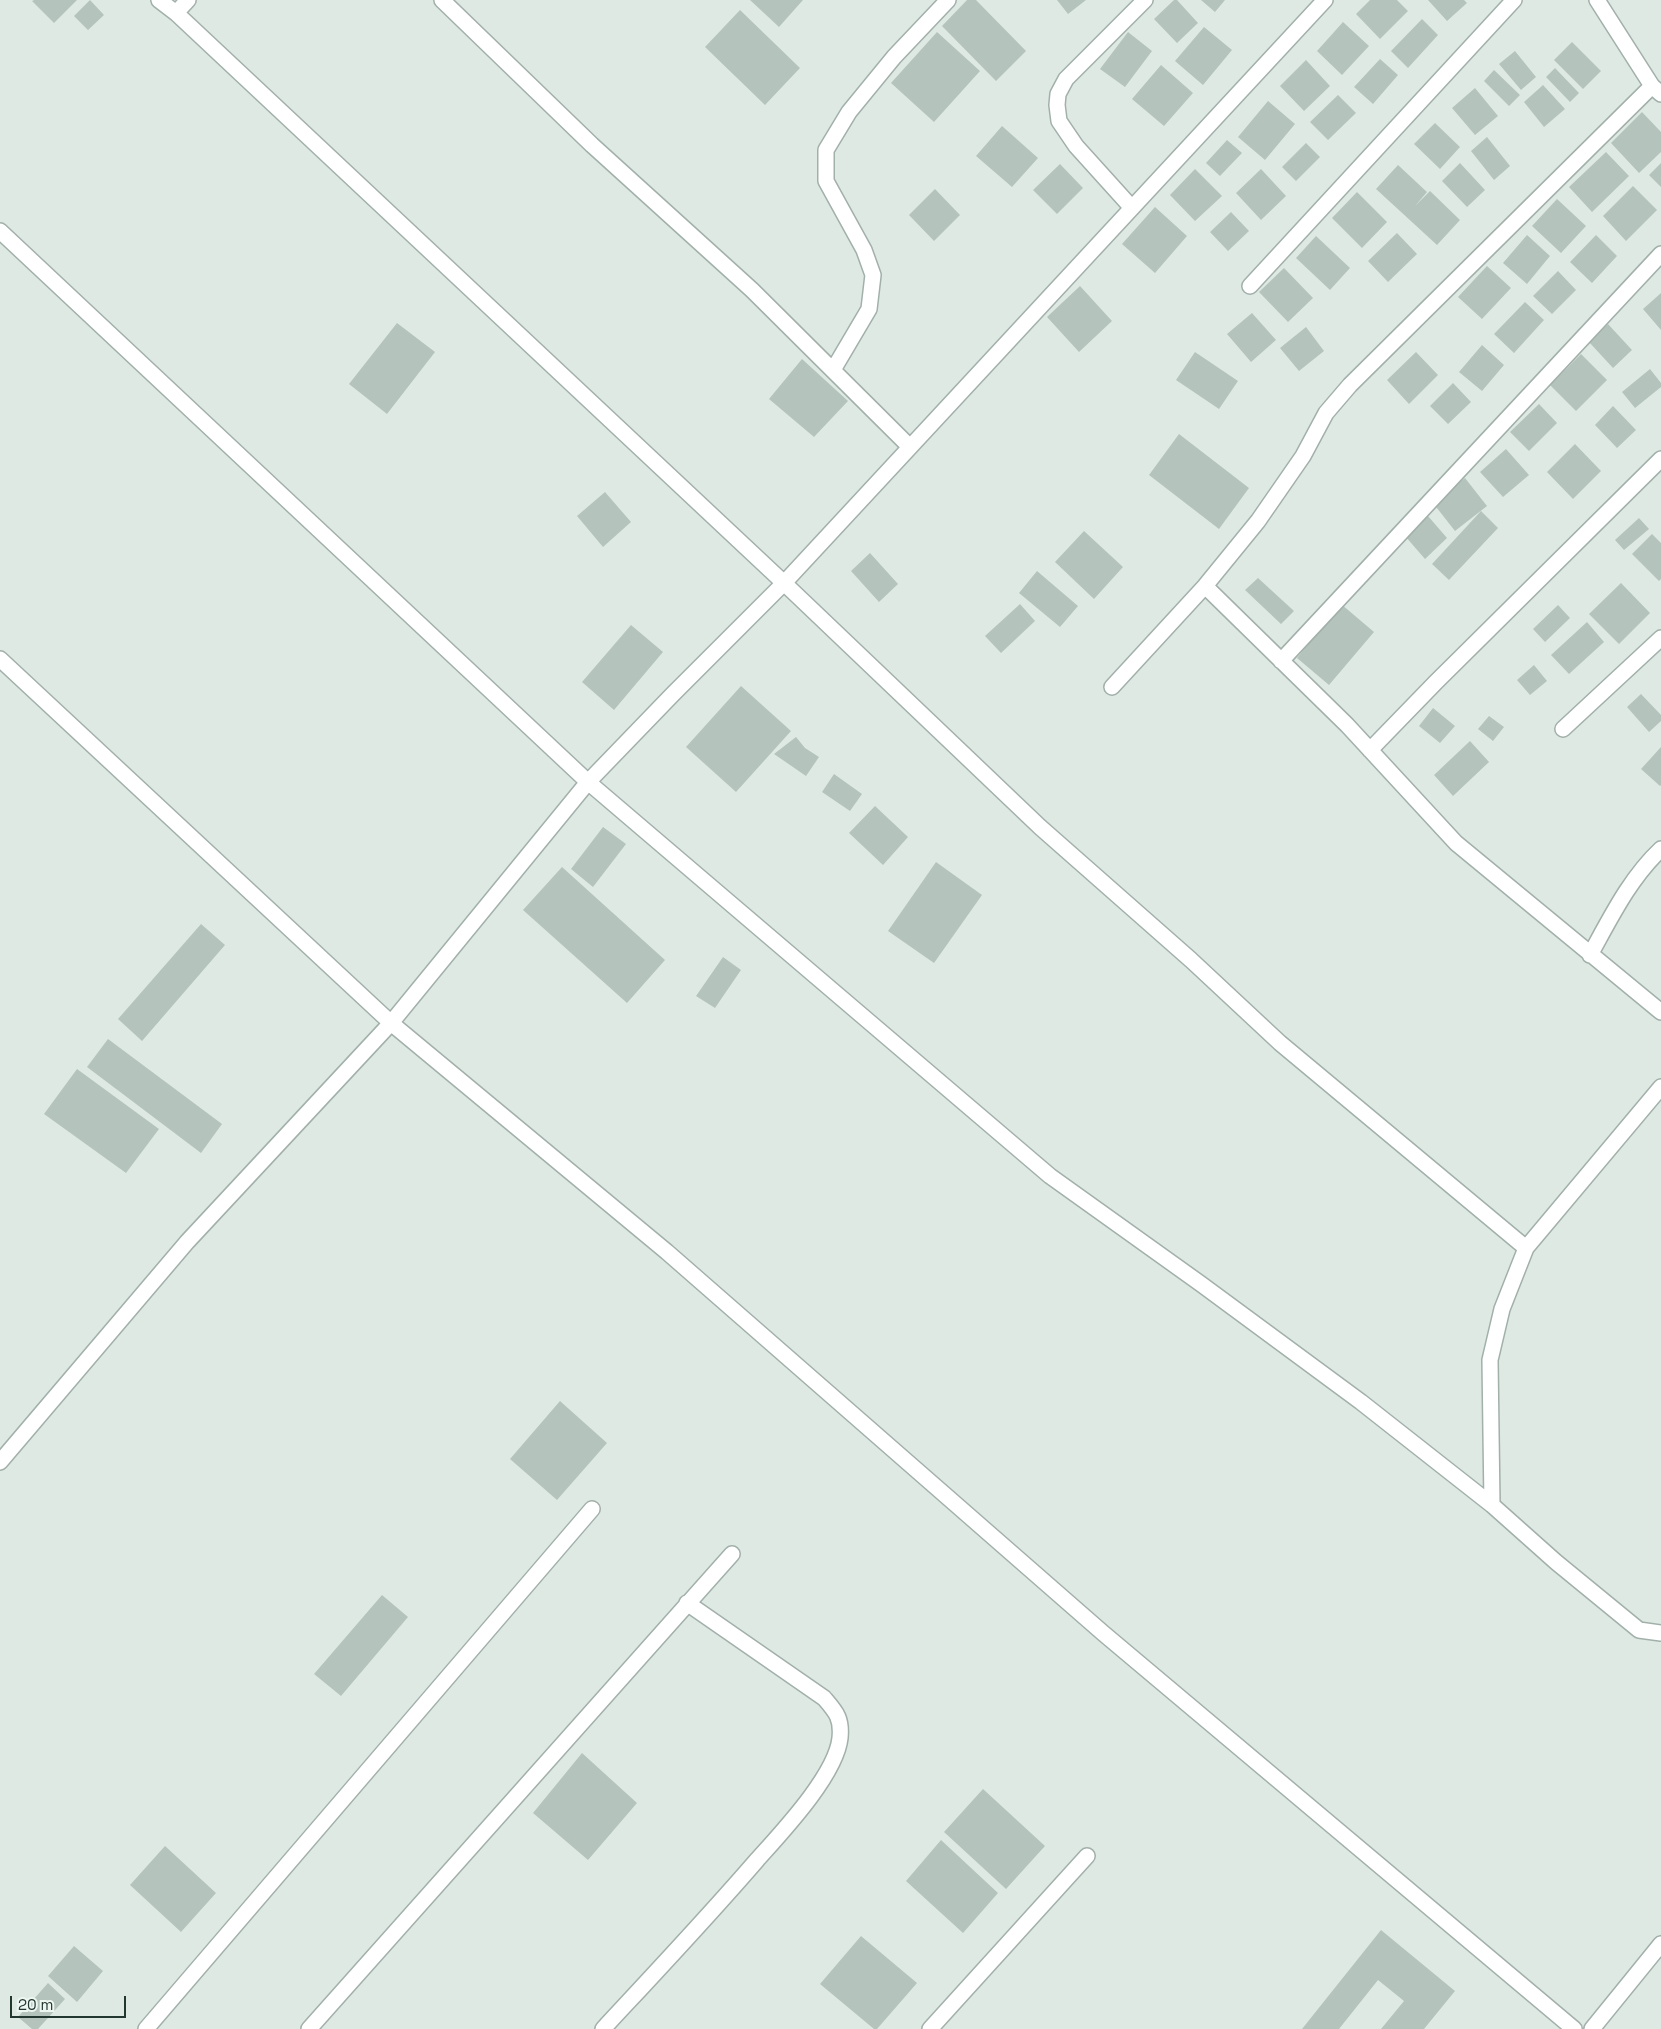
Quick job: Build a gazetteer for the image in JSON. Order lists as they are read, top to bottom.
{
  "scale_bar": "20 m"
}
